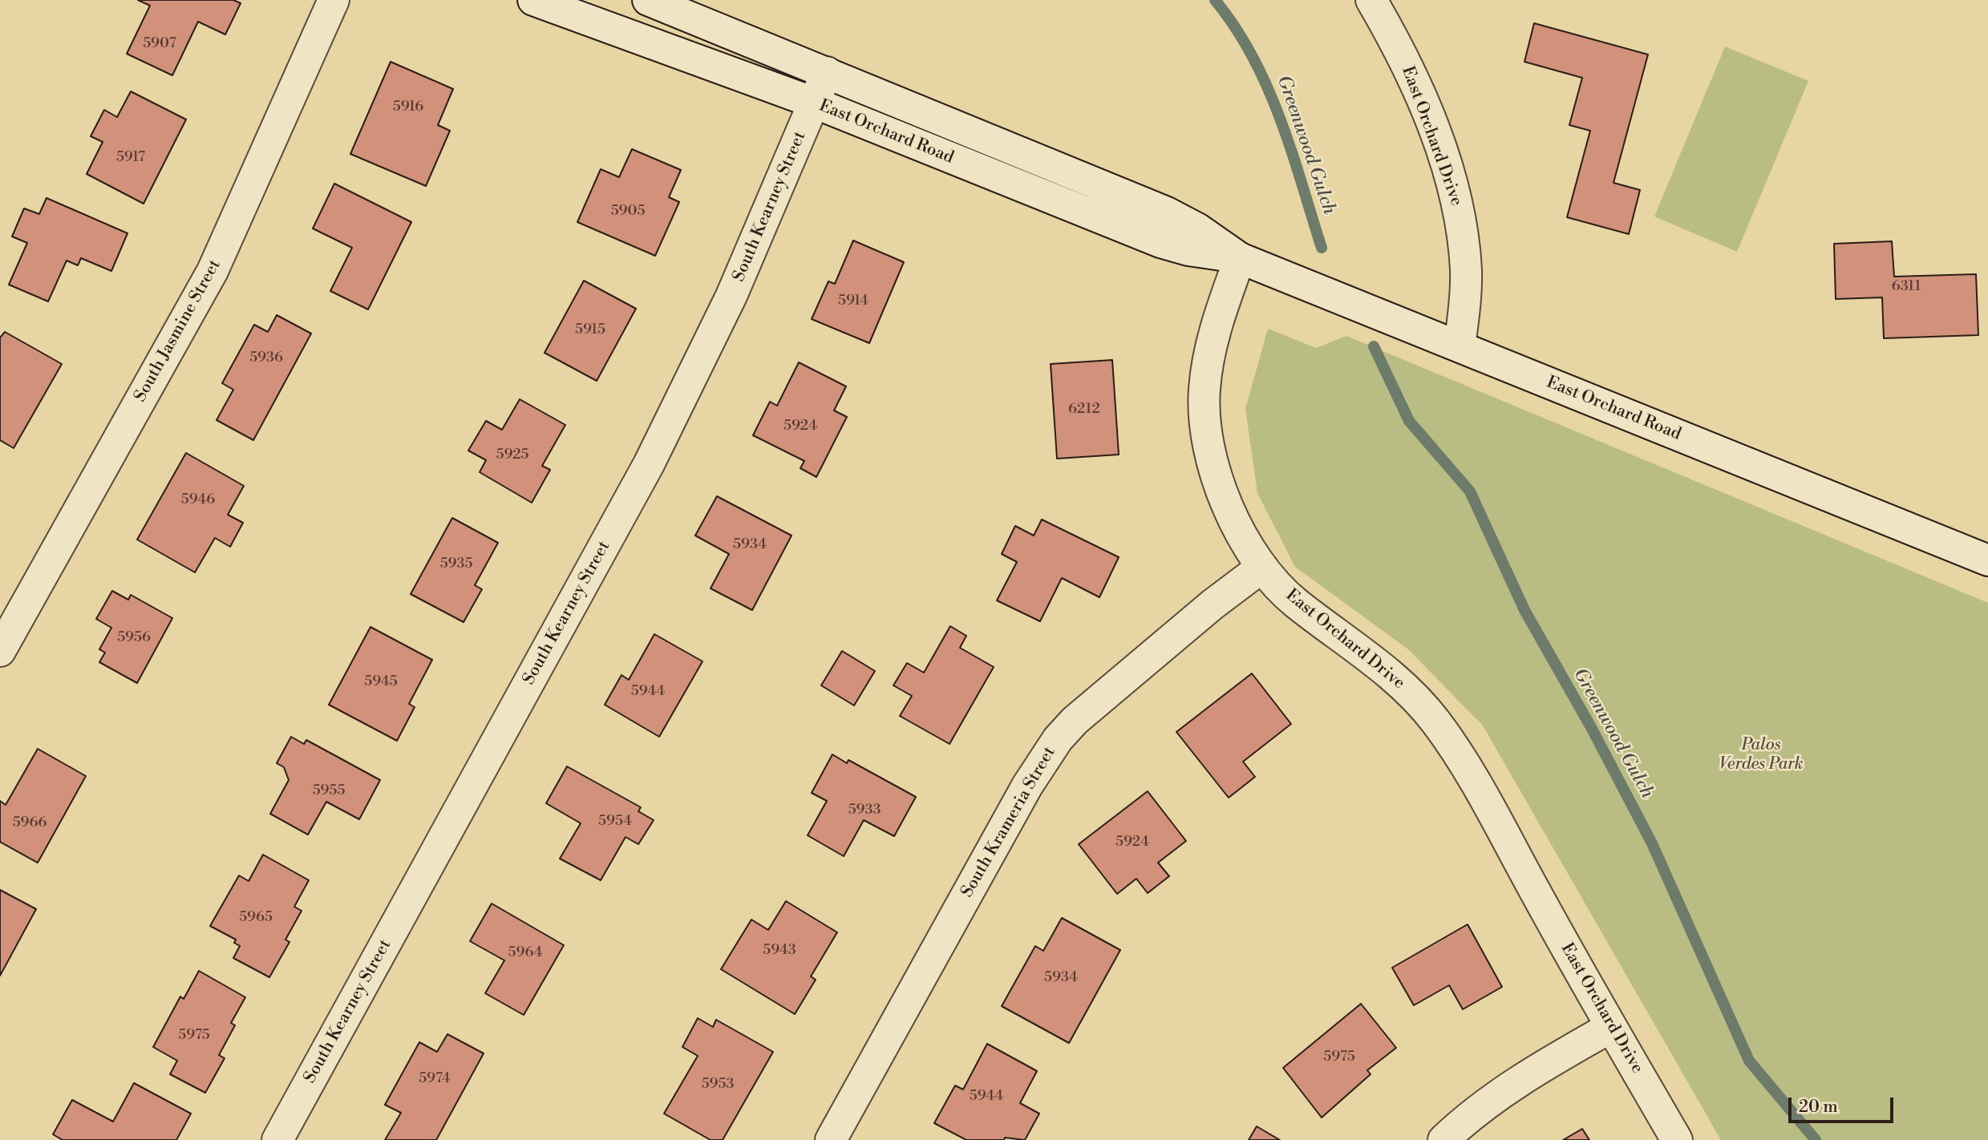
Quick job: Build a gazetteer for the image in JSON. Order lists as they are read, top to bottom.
{
  "streets": {
    "street": [
      "East Orchard Road",
      "East Orchard Drive",
      "South Kearney Street",
      "South Jasmine Street",
      "South Krameria Street"
    ]
  },
  "crossings": [
    ["East Orchard Road", "East Orchard Drive"],
    ["East Orchard Road", "South Kearney Street"],
    ["East Orchard Drive", "South Krameria Street"]
  ],
  "water": ["Greenwood Gulch"],
  "parks": ["Palos Verdes Park"],
  "house_numbers": [
    "5907",
    "5916",
    "5917",
    "5905",
    "6311",
    "5914",
    "5915",
    "5936",
    "6212",
    "5924",
    "5925",
    "5946",
    "5934",
    "5935",
    "5956",
    "5945",
    "5944",
    "5955",
    "5933",
    "5954",
    "5966",
    "5924",
    "5965",
    "5943",
    "5964",
    "5934",
    "5975",
    "5975",
    "5974",
    "5953",
    "5944"
  ],
  "scale_bar": "20 m"
}
